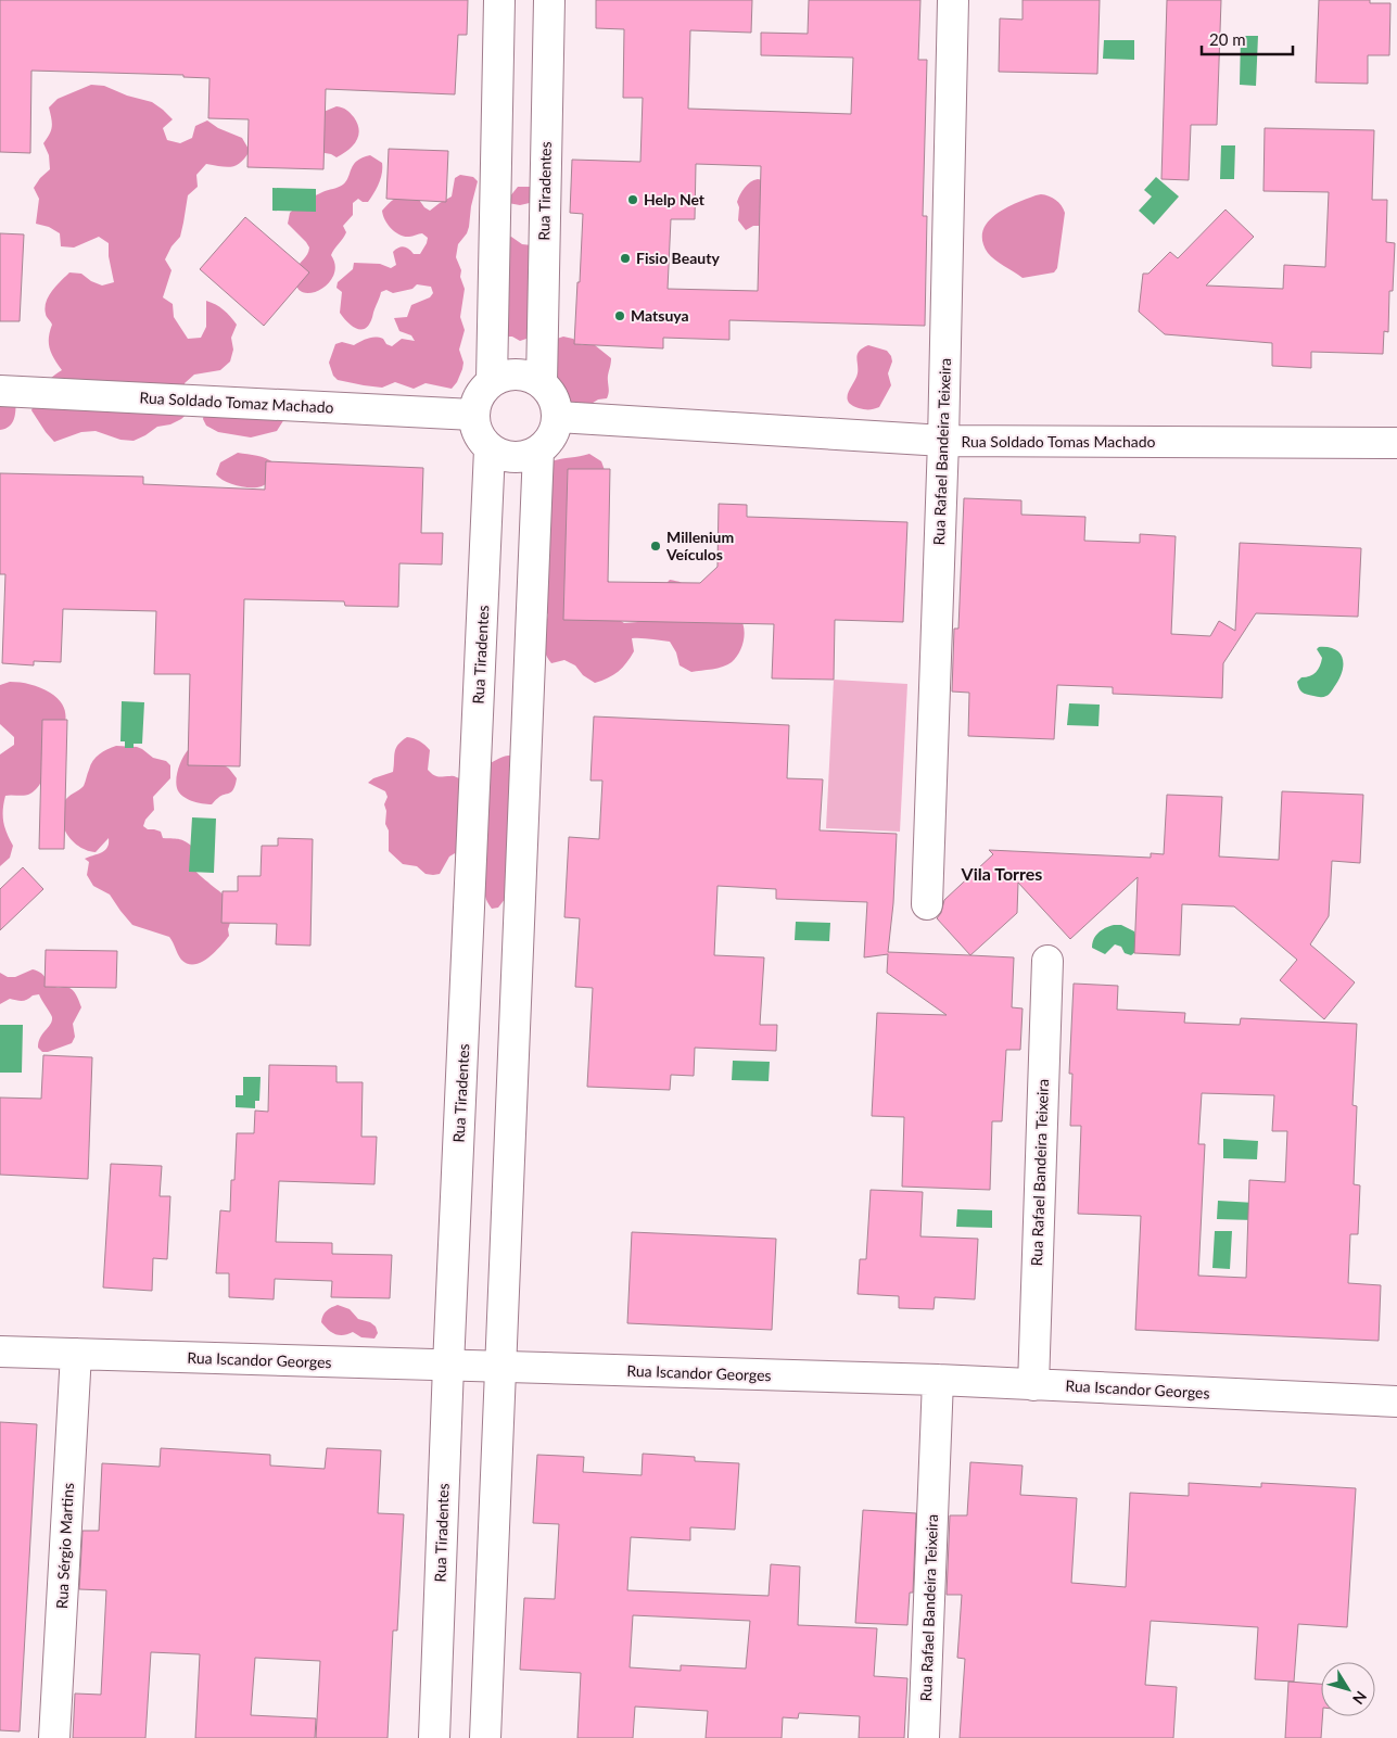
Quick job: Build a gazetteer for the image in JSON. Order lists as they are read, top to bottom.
{
  "streets": {
    "street": [
      "Rua Tiradentes",
      "Rua Soldado Tomaz Machado",
      "Rua Soldado Tomas Machado",
      "Rua Rafael Bandeira Teixeira",
      "Rua Iscandor Georges",
      "Rua Sérgio Martins"
    ]
  },
  "crossings": [
    ["Rua Tiradentes", "Rua Soldado Tomaz Machado"],
    ["Rua Tiradentes", "Rua Soldado Tomas Machado"],
    ["Rua Tiradentes", "Rua Iscandor Georges"],
    ["Rua Soldado Tomaz Machado", "Rua Soldado Tomas Machado"],
    ["Rua Soldado Tomas Machado", "Rua Rafael Bandeira Teixeira"],
    ["Rua Rafael Bandeira Teixeira", "Rua Iscandor Georges"],
    ["Rua Iscandor Georges", "Rua Sérgio Martins"]
  ],
  "districts": ["Vila Torres"],
  "places": [
    "Help Net",
    "Fisio Beauty",
    "Matsuya",
    "Millenium Veículos"
  ],
  "scale_bar": "20 m",
  "north": "bottom right"
}
